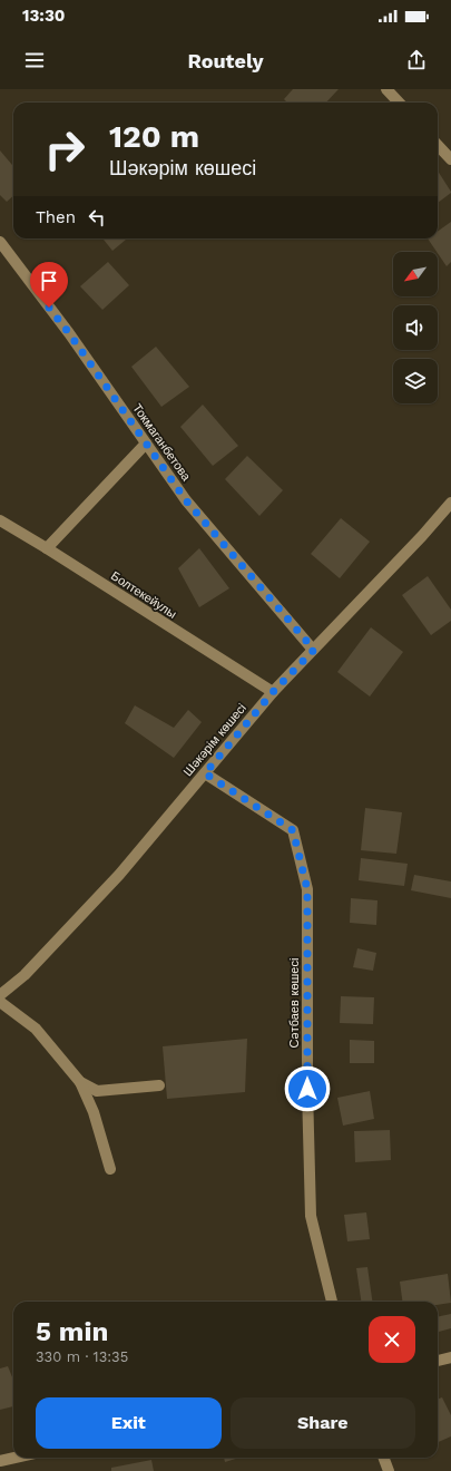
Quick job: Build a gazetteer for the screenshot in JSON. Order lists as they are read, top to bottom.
{
  "streets": {
    "street": [
      "Токмаганбетова",
      "Болтекейулы",
      "Шәкәрім көшесі",
      "Сәтбаев көшесі"
    ]
  },
  "crossings": [
    ["Токмаганбетова", "Шәкәрім көшесі"],
    ["Болтекейулы", "Шәкәрім көшесі"],
    ["Шәкәрім көшесі", "Сәтбаев көшесі"]
  ],
  "north": "bottom left",
  "page": {
    "status": "13:30",
    "header": "Routely",
    "turn": ["120 m", "Шәкәрім көшесі"],
    "then": "Then",
    "heading": ["5 min", "330 m · 13:35"],
    "buttons": ["Exit", "Share"]
  }
}
